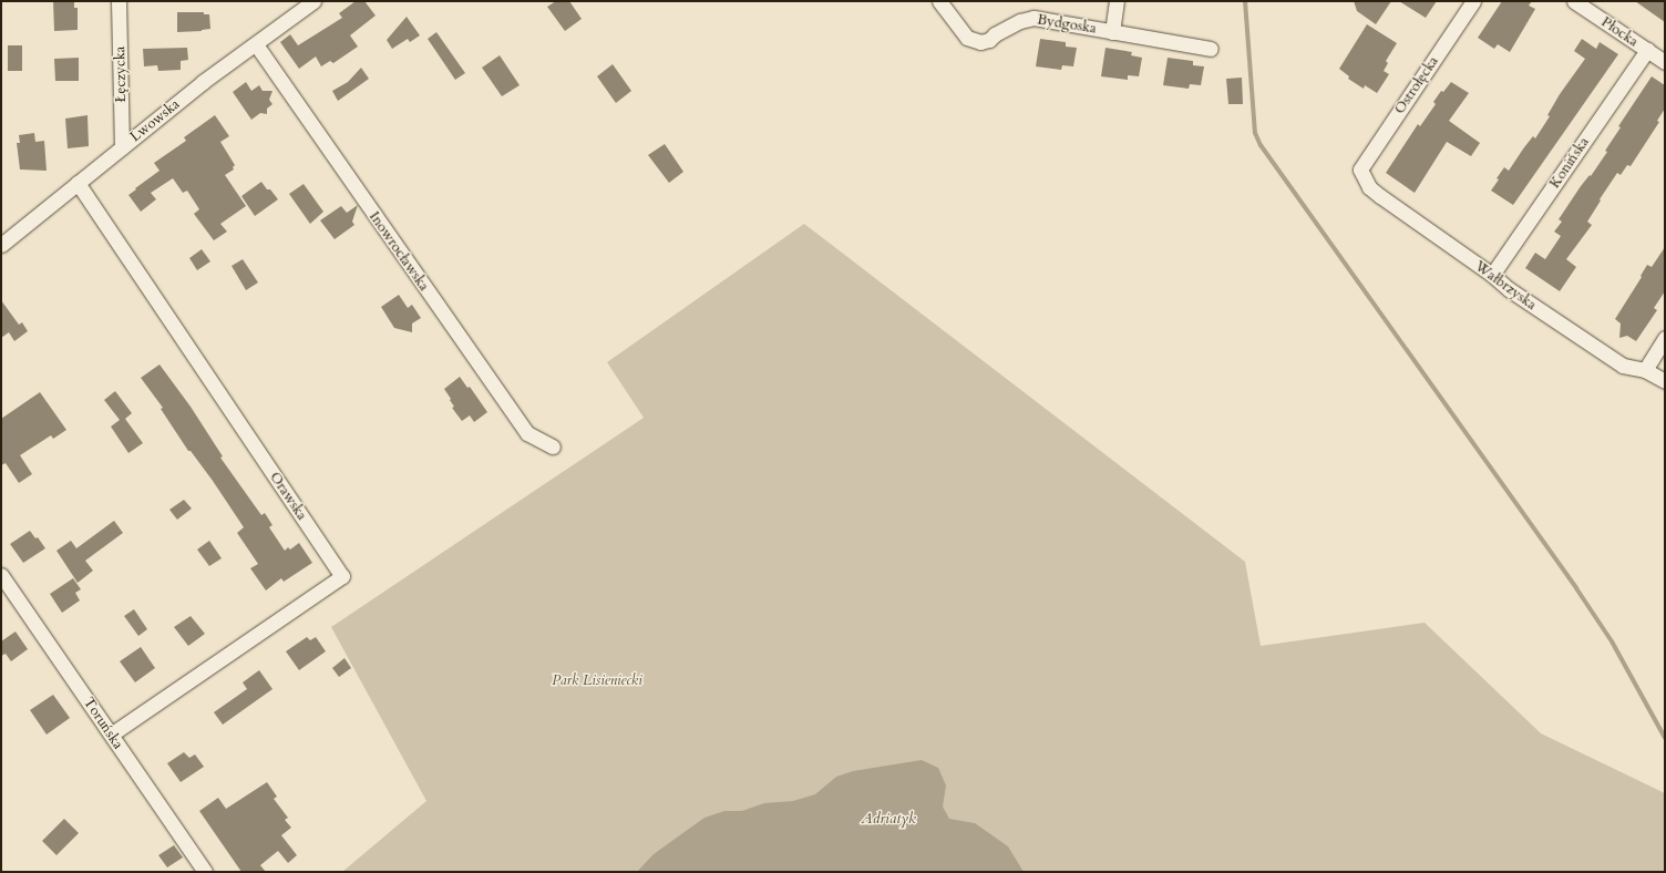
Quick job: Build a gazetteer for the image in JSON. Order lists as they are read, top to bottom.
{
  "streets": {
    "street": [
      "Bydgoska",
      "Płocka",
      "Łęczycka",
      "Ostrołęcka",
      "Lwowska",
      "Konińska",
      "Inowrocławska",
      "Wałbrzyska",
      "Orawska",
      "Toruńska"
    ]
  },
  "crossings": [
    ["Płocka", "Konińska"],
    ["Łęczycka", "Lwowska"],
    ["Ostrołęcka", "Wałbrzyska"],
    ["Lwowska", "Inowrocławska"],
    ["Lwowska", "Orawska"],
    ["Konińska", "Wałbrzyska"],
    ["Orawska", "Toruńska"]
  ],
  "water": ["Adriatyk"],
  "parks": ["Park Lisieniecki"]
}
